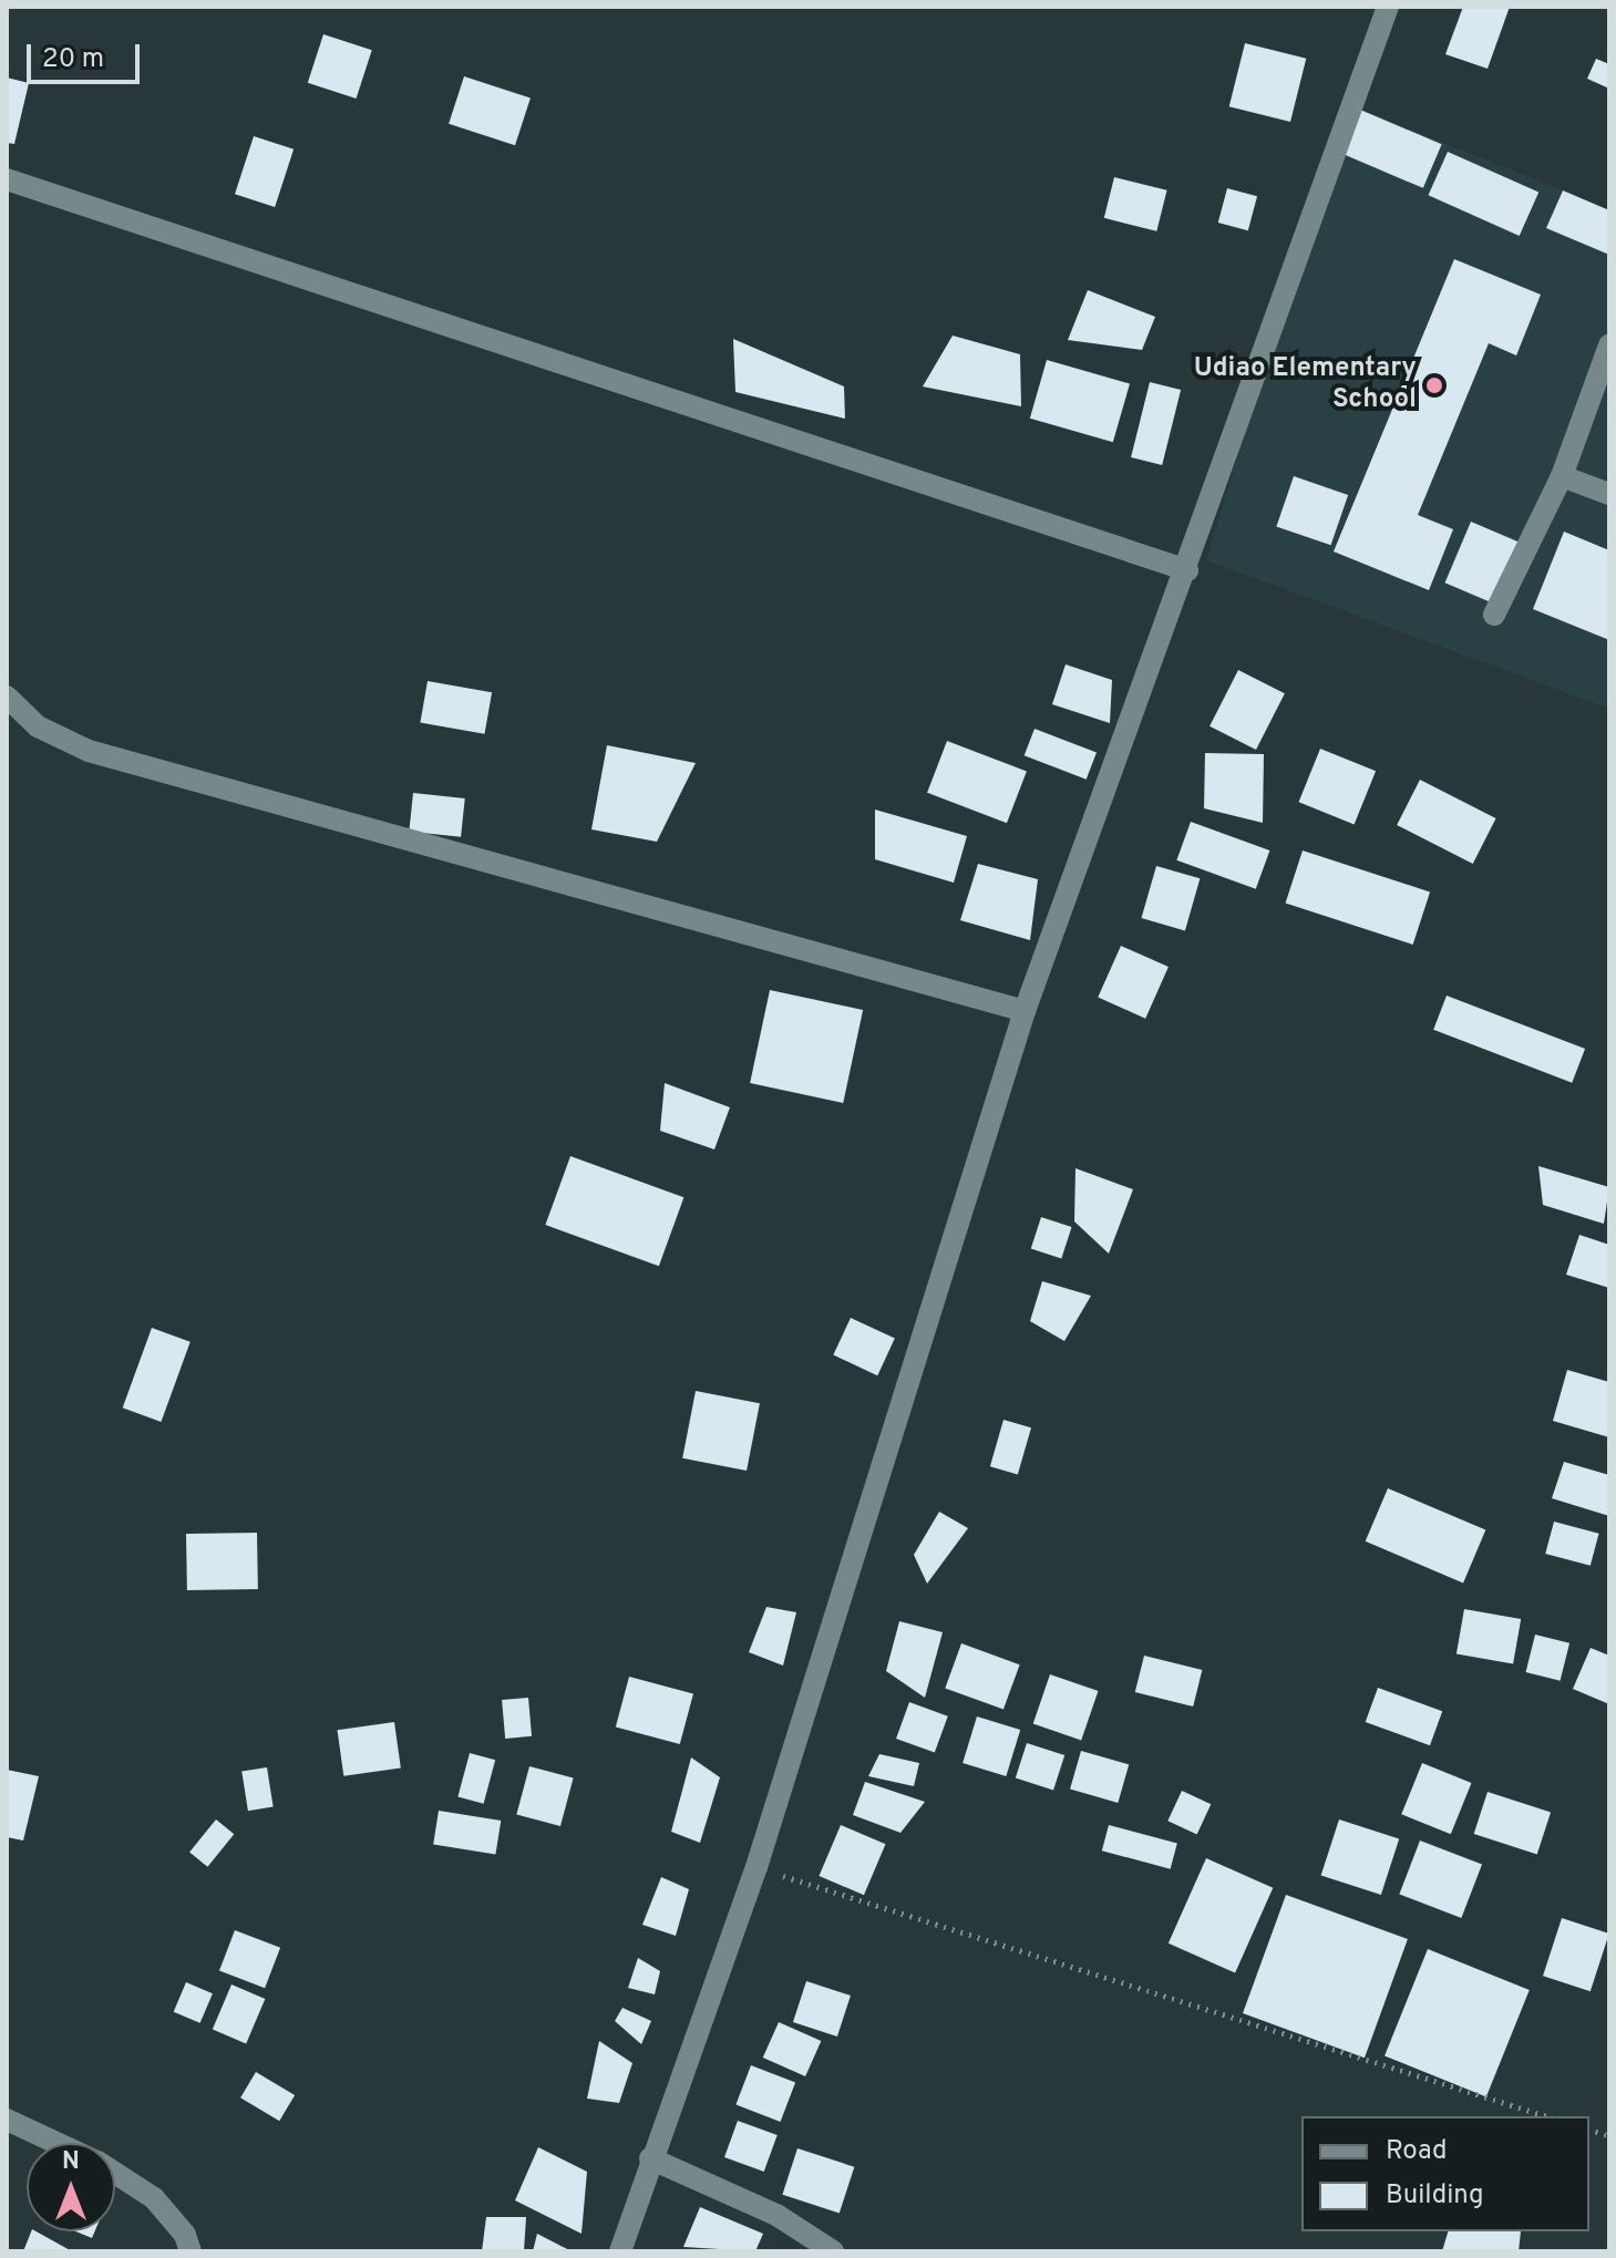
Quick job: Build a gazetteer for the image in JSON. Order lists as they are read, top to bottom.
{
  "places": ["Udiao Elementary School"],
  "legend": ["Road", "Building"],
  "scale_bar": "20 m",
  "north": "top"
}
